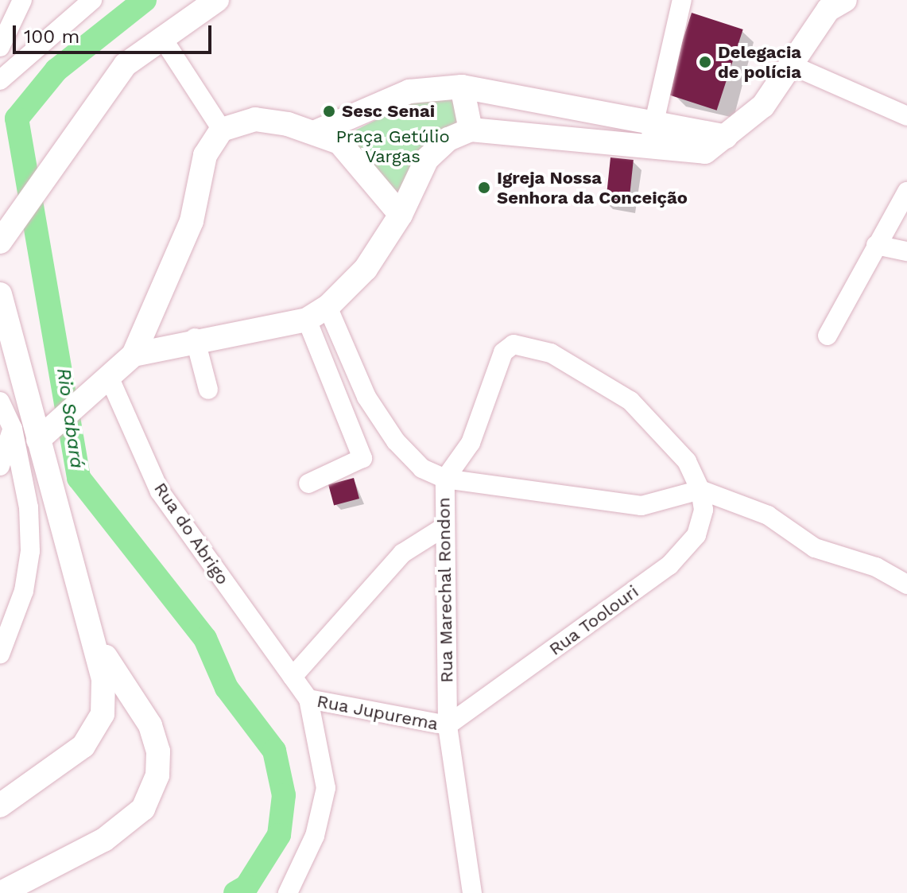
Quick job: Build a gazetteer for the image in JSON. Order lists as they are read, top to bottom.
{
  "streets": {
    "street": [
      "Rua do Abrigo",
      "Rua Marechal Rondon",
      "Rua Toolouri",
      "Rua Jupurema"
    ]
  },
  "crossings": [
    ["Rua do Abrigo", "Rua Jupurema"],
    ["Rua Marechal Rondon", "Rua Toolouri"],
    ["Rua Marechal Rondon", "Rua Jupurema"],
    ["Rua Toolouri", "Rua Jupurema"]
  ],
  "water": ["Rio Sabará"],
  "parks": ["Praça Getúlio Vargas"],
  "places": ["Delegacia de polícia", "Sesc Senai", "Igreja Nossa Senhora da Conceição"],
  "scale_bar": "100 m"
}
